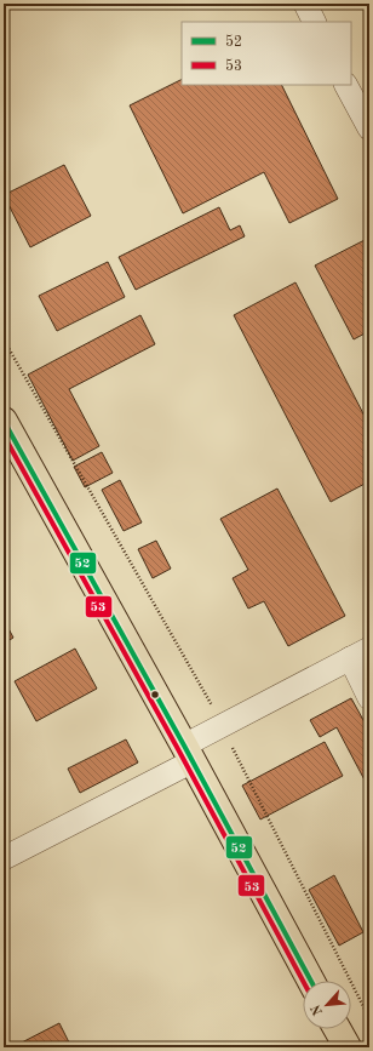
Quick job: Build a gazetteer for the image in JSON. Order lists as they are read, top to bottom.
{
  "lines": ["transit line 52", "transit line 53"],
  "legend": ["52", "53"],
  "north": "bottom left"
}
